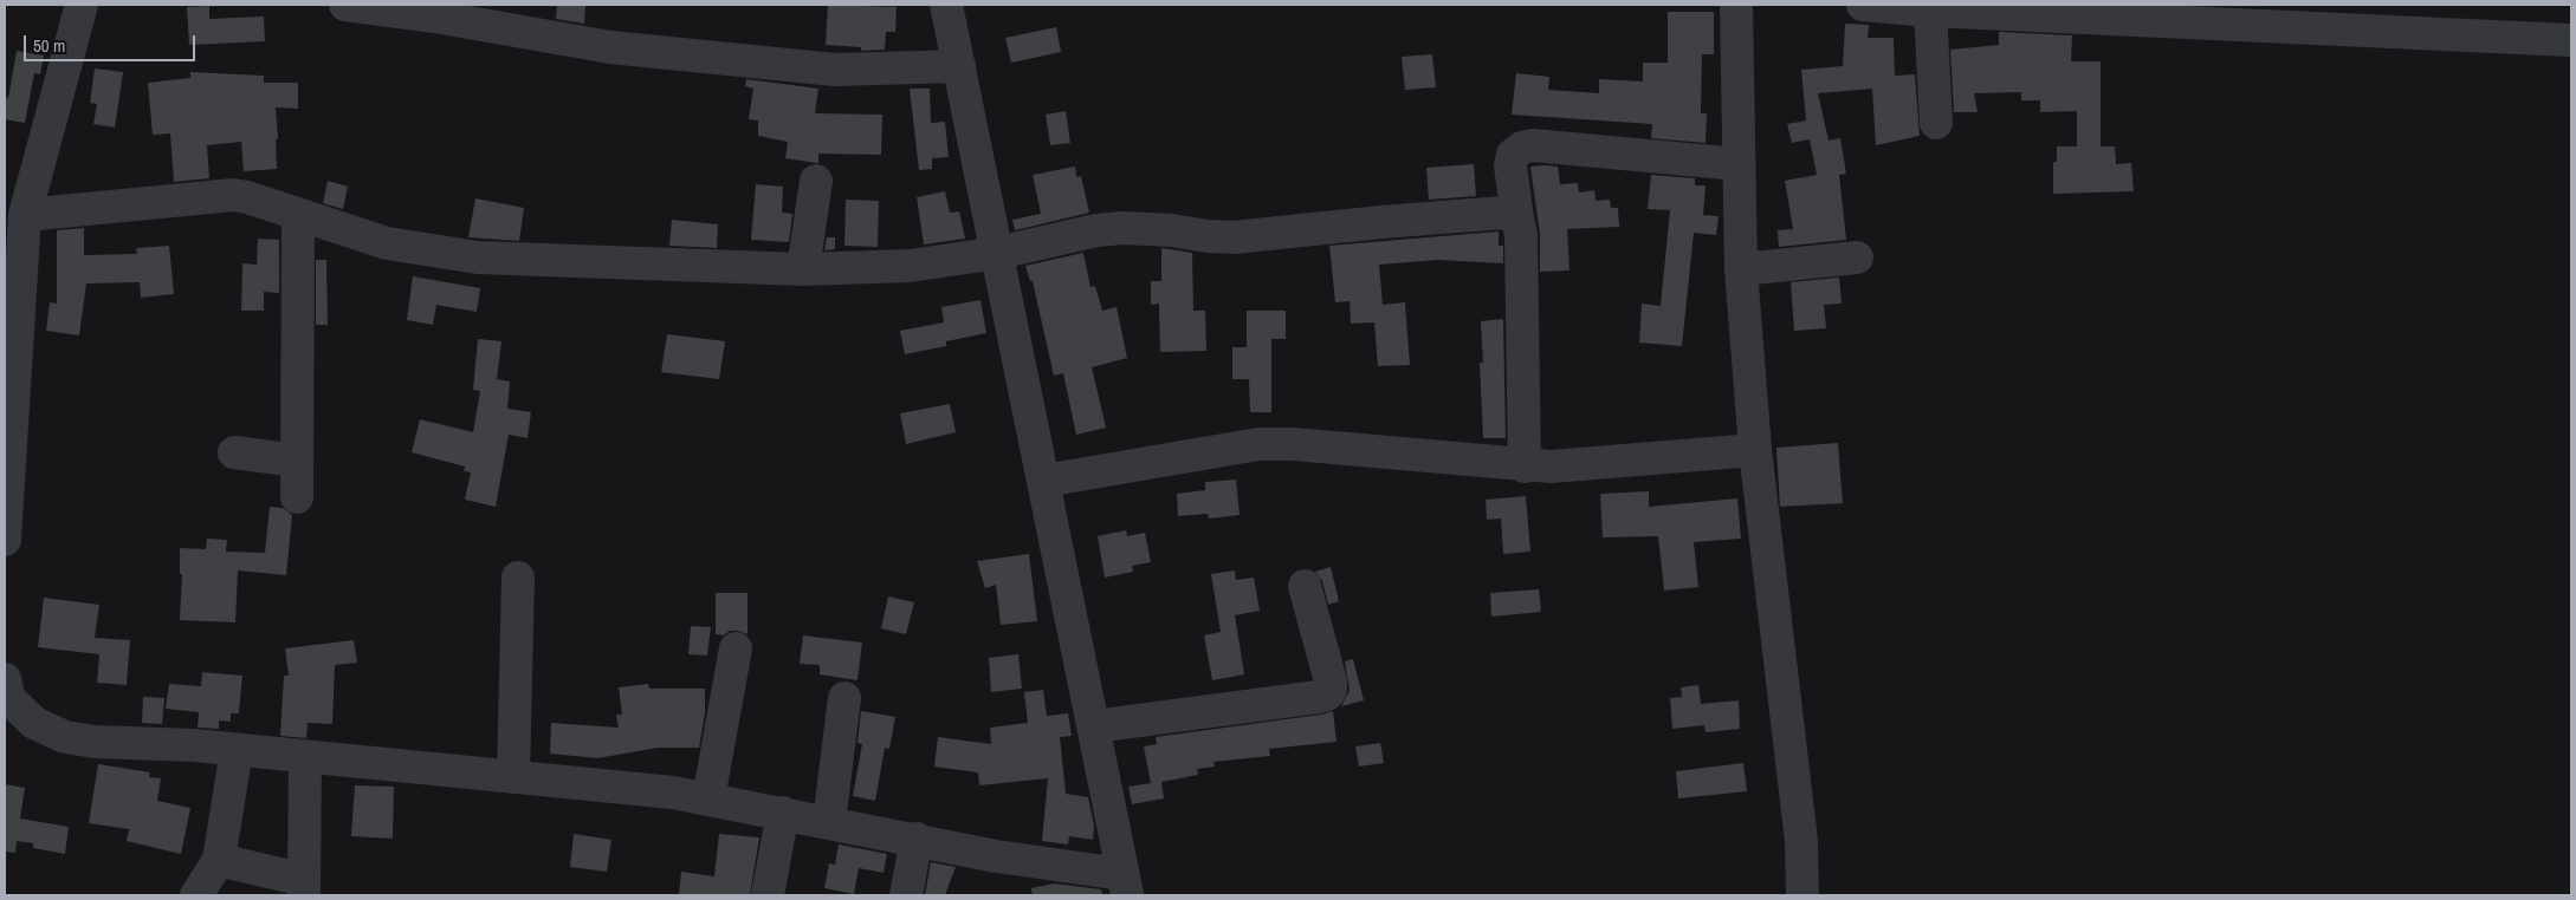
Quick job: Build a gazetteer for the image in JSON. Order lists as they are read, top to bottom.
{
  "scale_bar": "50 m"
}
